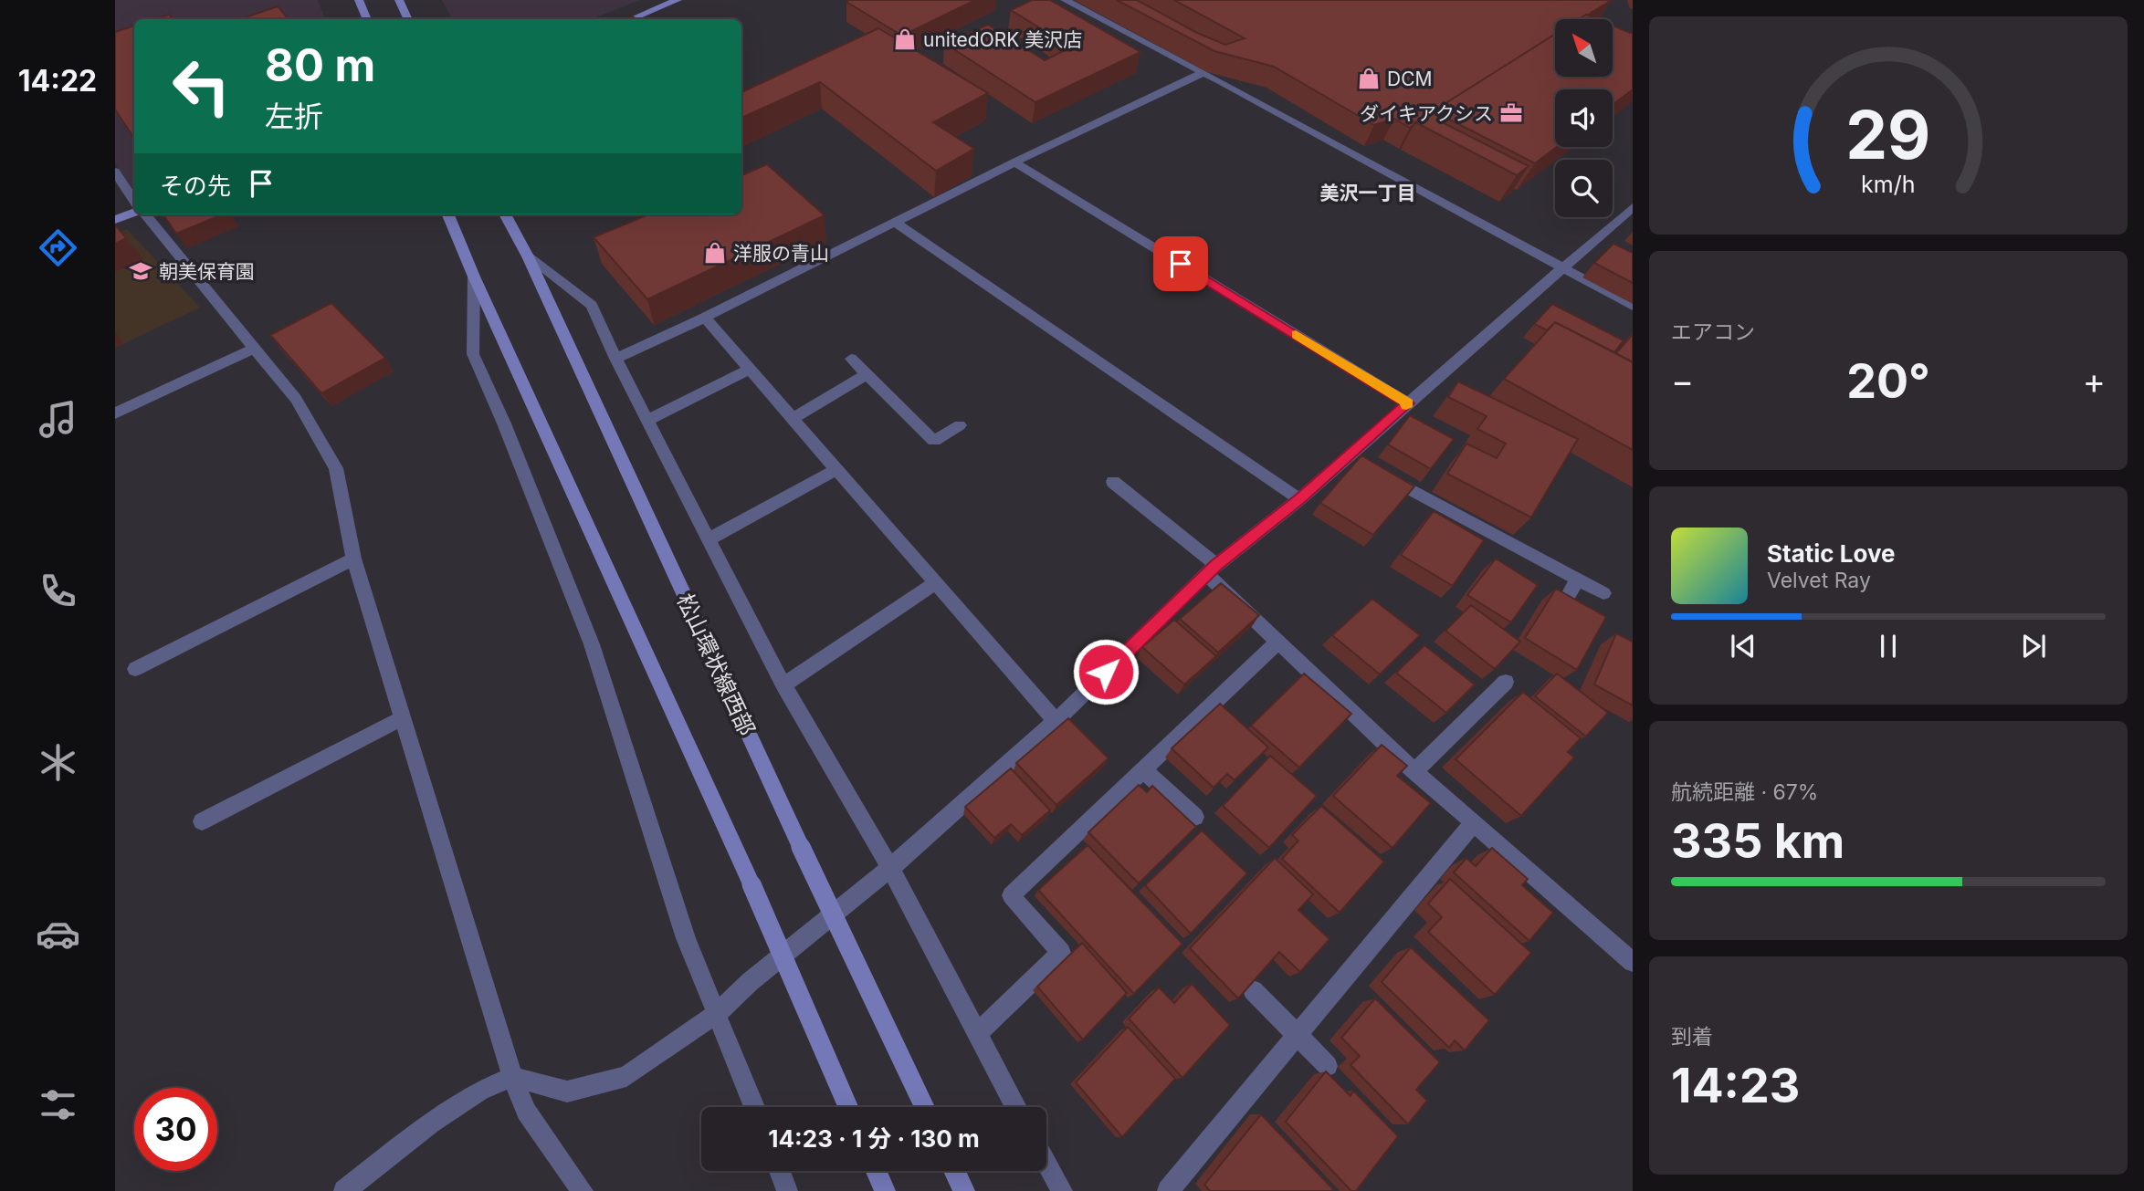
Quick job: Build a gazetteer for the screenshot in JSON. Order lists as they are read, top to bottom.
{
  "streets": {
    "street": ["松山環状線西部"]
  },
  "districts": ["美沢一丁目"],
  "places": {
    "shop": ["unitedORK 美沢店", "DCM", "洋服の青山"],
    "office": ["ダイキアクシス"],
    "school or university": ["朝美保育園"]
  },
  "north": "top left",
  "page": {
    "tabs": "14:22",
    "turn": ["80 m", "左折"],
    "then": "その先",
    "tile": [
      "エアコン",
      ["航続距離 · 67%", "335 km"],
      ["到着", "14:23"]
    ],
    "heat": ["−", "20°", "+"],
    "song": ["Static Love", "Velvet Ray"],
    "limit": "30",
    "trip": "14:23 · 1 分 · 130 m",
    "gauge": ["29", "km/h"]
  }
}
